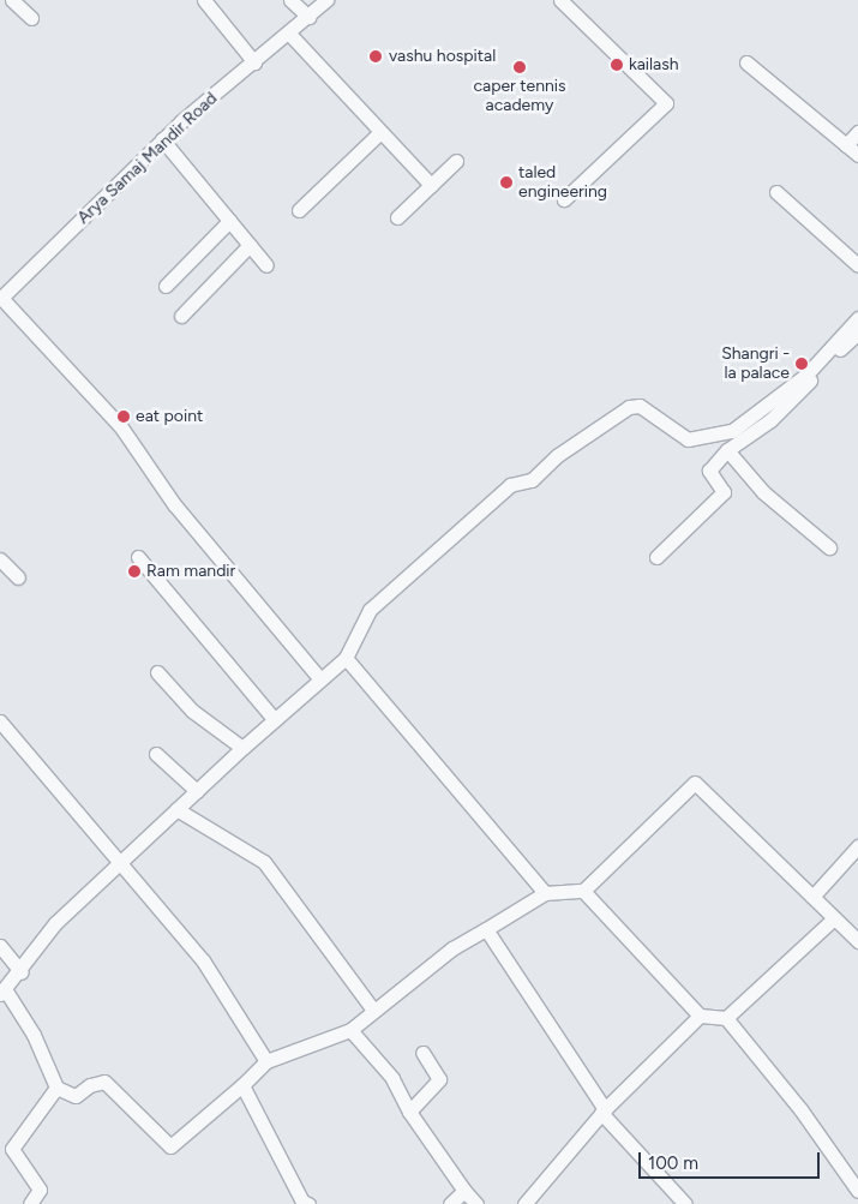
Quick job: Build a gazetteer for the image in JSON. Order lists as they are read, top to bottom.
{
  "streets": {
    "street": ["Arya Samaj Mandir Road"]
  },
  "places": [
    "vashu hospital",
    "kailash",
    "caper tennis academy",
    "taled engineering",
    "Shangri - la palace",
    "eat point",
    "Ram mandir"
  ],
  "scale_bar": "100 m"
}
